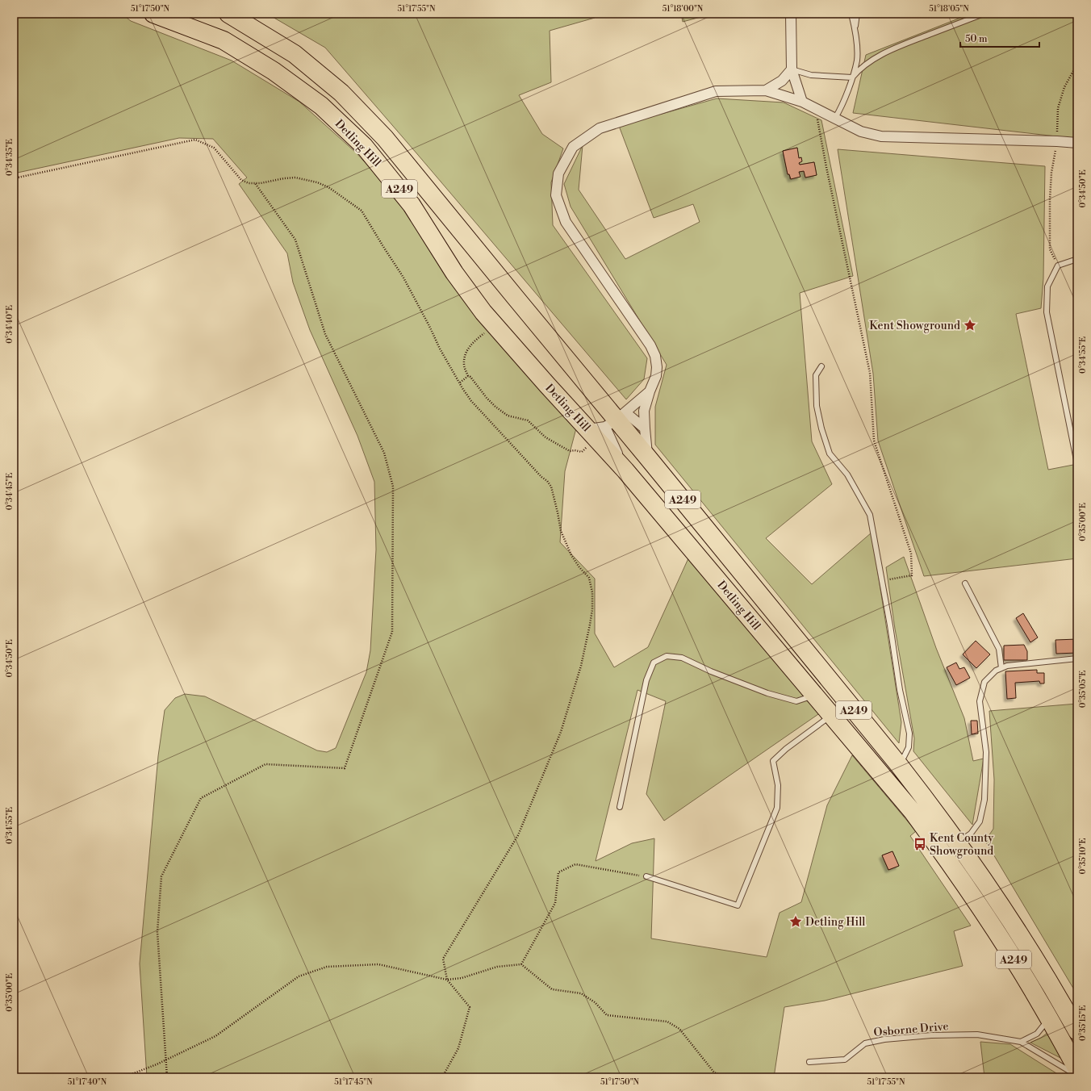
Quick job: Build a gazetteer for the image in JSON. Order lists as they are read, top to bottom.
{
  "streets": {
    "highway": ["Detling Hill", "A249"],
    "lane": ["Osborne Drive"]
  },
  "crossings": [
    ["Detling Hill", "A249"]
  ],
  "places": {
    "place": ["Kent Showground", "Detling Hill"],
    "bus stop": ["Kent County Showground"]
  },
  "scale_bar": "50 m",
  "coordinates": [
    "51°17'50\"N",
    "51°17'55\"N",
    "51°18'00\"N",
    "51°18'05\"N",
    "0°34'35\"E",
    "0°34'50\"E",
    "0°34'40\"E",
    "0°34'55\"E",
    "0°34'45\"E",
    "0°35'00\"E",
    "0°35'05\"E",
    "0°35'10\"E",
    "0°35'15\"E",
    "51°17'40\"N",
    "51°17'45\"N"
  ]
}
